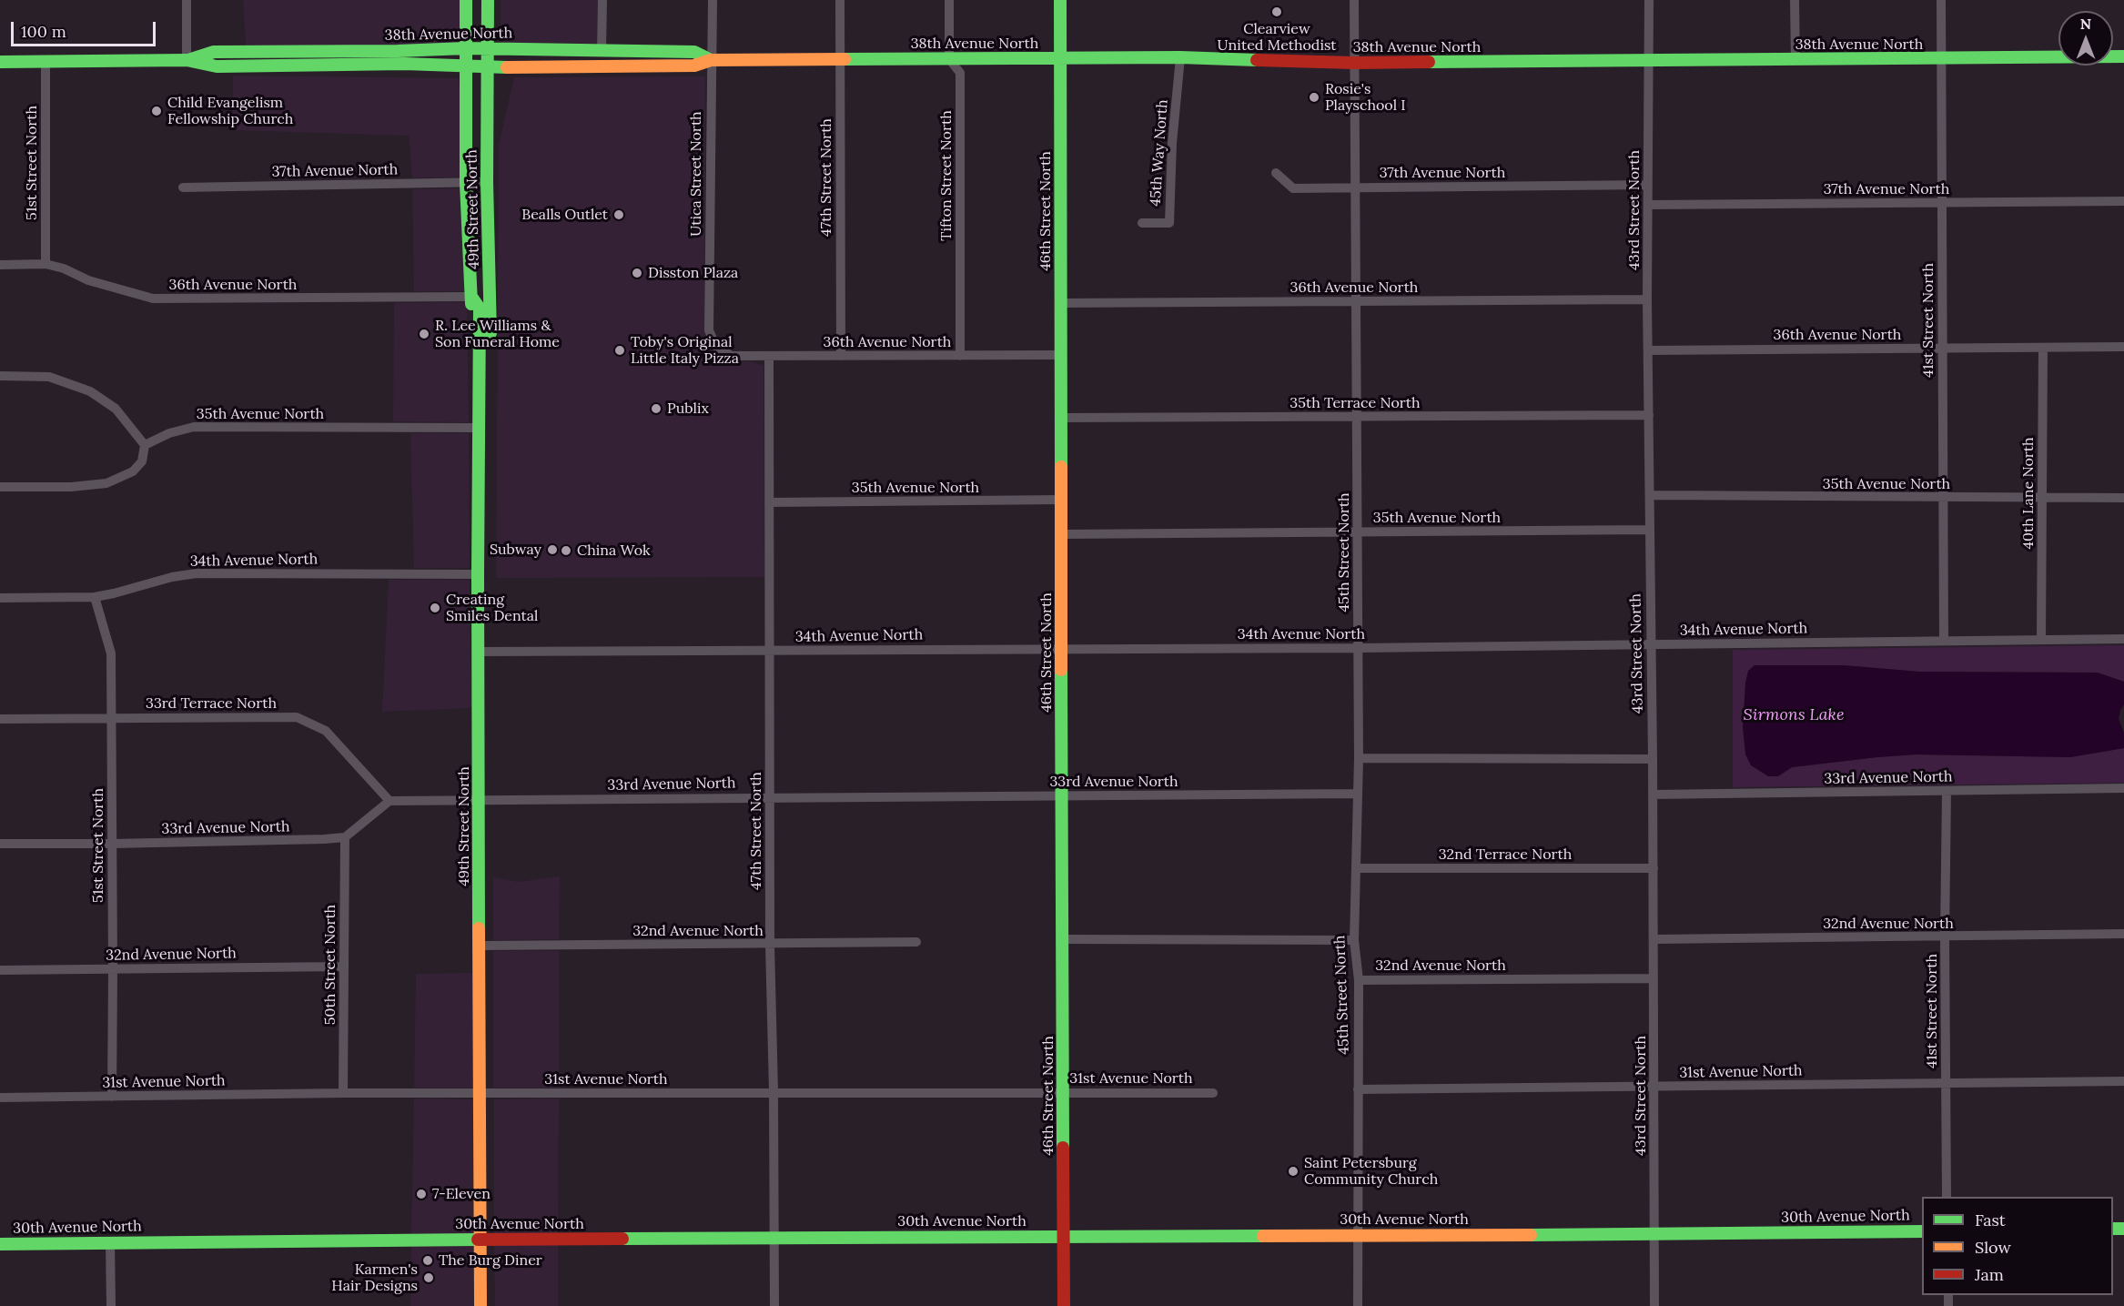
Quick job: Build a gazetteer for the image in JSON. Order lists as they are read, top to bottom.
{
  "streets": {
    "main road": [
      "38th Avenue North",
      "49th Street North",
      "46th Street North",
      "30th Avenue North"
    ],
    "street": [
      "45th Way North",
      "51st Street North",
      "37th Avenue North",
      "Utica Street North",
      "Tifton Street North",
      "47th Street North",
      "43rd Street North",
      "36th Avenue North",
      "41st Street North",
      "35th Terrace North",
      "35th Avenue North",
      "40th Lane North",
      "45th Street North",
      "34th Avenue North",
      "33rd Terrace North",
      "33rd Avenue North",
      "32nd Terrace North",
      "32nd Avenue North",
      "50th Street North",
      "31st Avenue North"
    ]
  },
  "crossings": [
    ["38th Avenue North", "45th Way North"],
    ["38th Avenue North", "51st Street North"],
    ["38th Avenue North", "Utica Street North"],
    ["38th Avenue North", "Tifton Street North"],
    ["38th Avenue North", "47th Street North"],
    ["38th Avenue North", "49th Street North"],
    ["38th Avenue North", "43rd Street North"],
    ["38th Avenue North", "46th Street North"],
    ["38th Avenue North", "41st Street North"],
    ["38th Avenue North", "45th Street North"],
    ["51st Street North", "36th Avenue North"],
    ["51st Street North", "34th Avenue North"],
    ["51st Street North", "33rd Terrace North"],
    ["51st Street North", "33rd Avenue North"],
    ["51st Street North", "32nd Avenue North"],
    ["51st Street North", "31st Avenue North"],
    ["37th Avenue North", "49th Street North"],
    ["37th Avenue North", "43rd Street North"],
    ["37th Avenue North", "41st Street North"],
    ["37th Avenue North", "45th Street North"],
    ["Utica Street North", "36th Avenue North"],
    ["Tifton Street North", "36th Avenue North"],
    ["47th Street North", "36th Avenue North"],
    ["47th Street North", "35th Avenue North"],
    ["47th Street North", "34th Avenue North"],
    ["47th Street North", "33rd Avenue North"],
    ["47th Street North", "32nd Avenue North"],
    ["47th Street North", "31st Avenue North"],
    ["47th Street North", "30th Avenue North"],
    ["49th Street North", "36th Avenue North"],
    ["49th Street North", "35th Avenue North"],
    ["49th Street North", "34th Avenue North"],
    ["49th Street North", "33rd Avenue North"],
    ["49th Street North", "32nd Avenue North"],
    ["49th Street North", "31st Avenue North"],
    ["49th Street North", "30th Avenue North"],
    ["43rd Street North", "36th Avenue North"],
    ["43rd Street North", "35th Terrace North"],
    ["43rd Street North", "35th Avenue North"],
    ["43rd Street North", "34th Avenue North"],
    ["43rd Street North", "33rd Avenue North"],
    ["43rd Street North", "32nd Terrace North"],
    ["43rd Street North", "32nd Avenue North"],
    ["43rd Street North", "31st Avenue North"],
    ["43rd Street North", "30th Avenue North"],
    ["46th Street North", "36th Avenue North"],
    ["46th Street North", "35th Terrace North"],
    ["46th Street North", "35th Avenue North"],
    ["46th Street North", "34th Avenue North"],
    ["46th Street North", "33rd Avenue North"],
    ["46th Street North", "31st Avenue North"],
    ["46th Street North", "30th Avenue North"],
    ["36th Avenue North", "41st Street North"],
    ["36th Avenue North", "40th Lane North"],
    ["36th Avenue North", "45th Street North"],
    ["41st Street North", "35th Avenue North"],
    ["41st Street North", "34th Avenue North"],
    ["41st Street North", "33rd Avenue North"],
    ["41st Street North", "32nd Avenue North"],
    ["41st Street North", "31st Avenue North"],
    ["35th Terrace North", "45th Street North"],
    ["35th Avenue North", "40th Lane North"],
    ["35th Avenue North", "45th Street North"],
    ["40th Lane North", "34th Avenue North"],
    ["45th Street North", "34th Avenue North"],
    ["45th Street North", "33rd Avenue North"],
    ["45th Street North", "32nd Terrace North"],
    ["45th Street North", "32nd Avenue North"],
    ["45th Street North", "31st Avenue North"],
    ["45th Street North", "30th Avenue North"],
    ["33rd Terrace North", "33rd Avenue North"],
    ["33rd Avenue North", "50th Street North"],
    ["32nd Avenue North", "50th Street North"],
    ["50th Street North", "31st Avenue North"]
  ],
  "water": ["Sirmons Lake"],
  "places": [
    "Clearview United Methodist",
    "Rosie's Playschool I",
    "Child Evangelism Fellowship Church",
    "Bealls Outlet",
    "Disston Plaza",
    "R. Lee Williams & Son Funeral Home",
    "Toby's Original Little Italy Pizza",
    "Publix",
    "Subway",
    "China Wok",
    "Creating Smiles Dental",
    "Saint Petersburg Community Church",
    "7-Eleven",
    "The Burg Diner",
    "Karmen's Hair Designs"
  ],
  "legend": ["Fast", "Slow", "Jam"],
  "scale_bar": "100 m",
  "north": "top"
}
